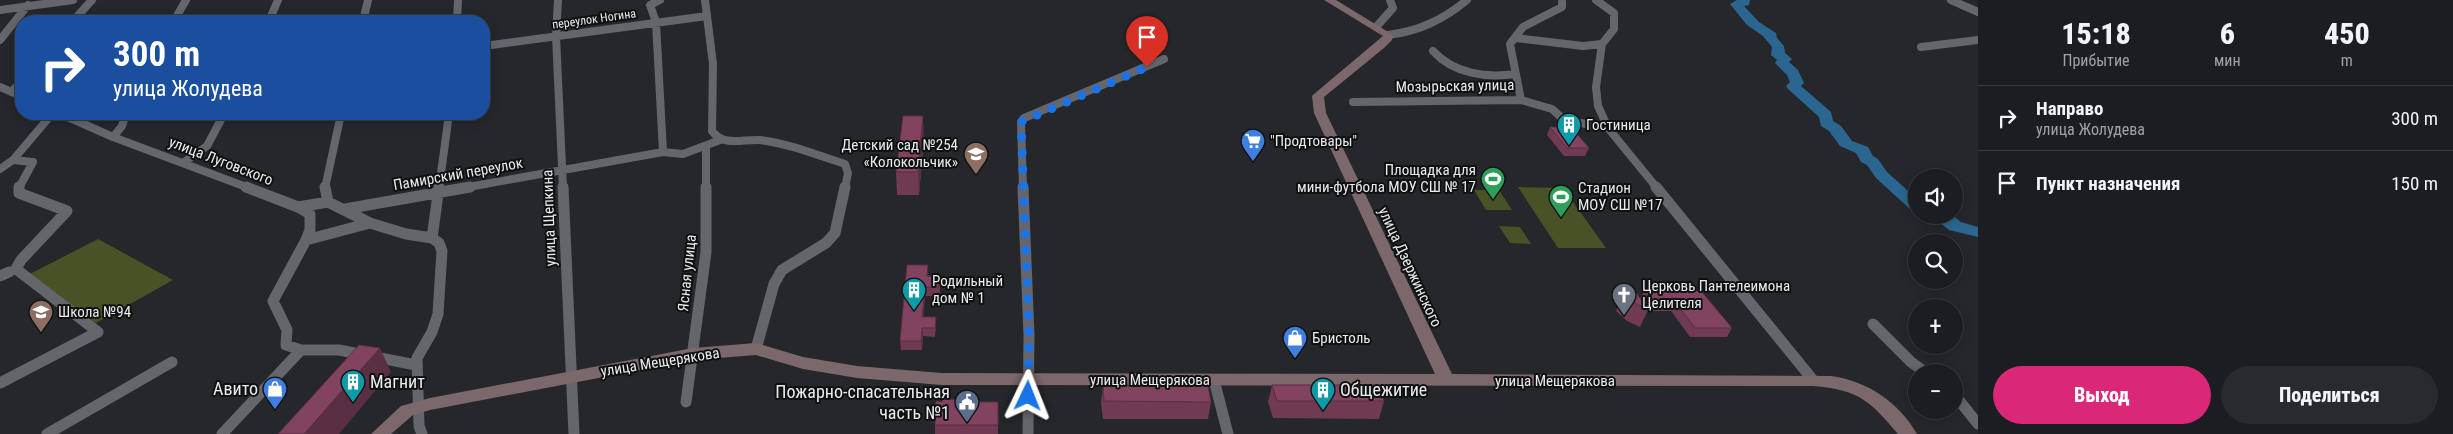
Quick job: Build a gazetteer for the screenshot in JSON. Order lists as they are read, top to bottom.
{
  "streets": {
    "street": [
      "переулок Ногина",
      "Мозырьская улица",
      "улица Луговского",
      "Памирский переулок",
      "улица Щепкина",
      "улица Дзержинского",
      "Ясная улица",
      "улица Мещерякова"
    ]
  },
  "crossings": [
    ["переулок Ногина", "улица Щепкина"],
    ["Памирский переулок", "улица Щепкина"],
    ["Памирский переулок", "Ясная улица"],
    ["улица Щепкина", "улица Мещерякова"],
    ["улица Дзержинского", "улица Мещерякова"],
    ["Ясная улица", "улица Мещерякова"]
  ],
  "places": {
    "building": [
      "Гостиница",
      "Родильный дом № 1",
      "Магнит",
      "Общежитие"
    ],
    "supermarket": ["\"Продтовары\""],
    "school or university": ["Детский сад №254 «Колокольчик»", "Школа №94"],
    "sports": ["Площадка для мини-футбола МОУ СШ № 17", "Стадион МОУ СШ №17"],
    "church": ["Церковь Пантелеимона Целителя"],
    "shop": ["Бристоль", "Авито"],
    "public building": ["Пожарно-спасательная часть №1"]
  },
  "page": {
    "eta": [
      "15:18",
      "Прибытие",
      "6",
      "мин",
      "450",
      "m"
    ],
    "turn": ["300 m", "улица Жолудева"],
    "list": [
      {
        "name": "Направо",
        "note": "улица Жолудева",
        "value": "300 m"
      },
      {
        "name": "Пункт назначения",
        "value": "150 m"
      }
    ],
    "map_buttons": ["+", "−"],
    "buttons": ["Выход", "Поделиться"]
  }
}
